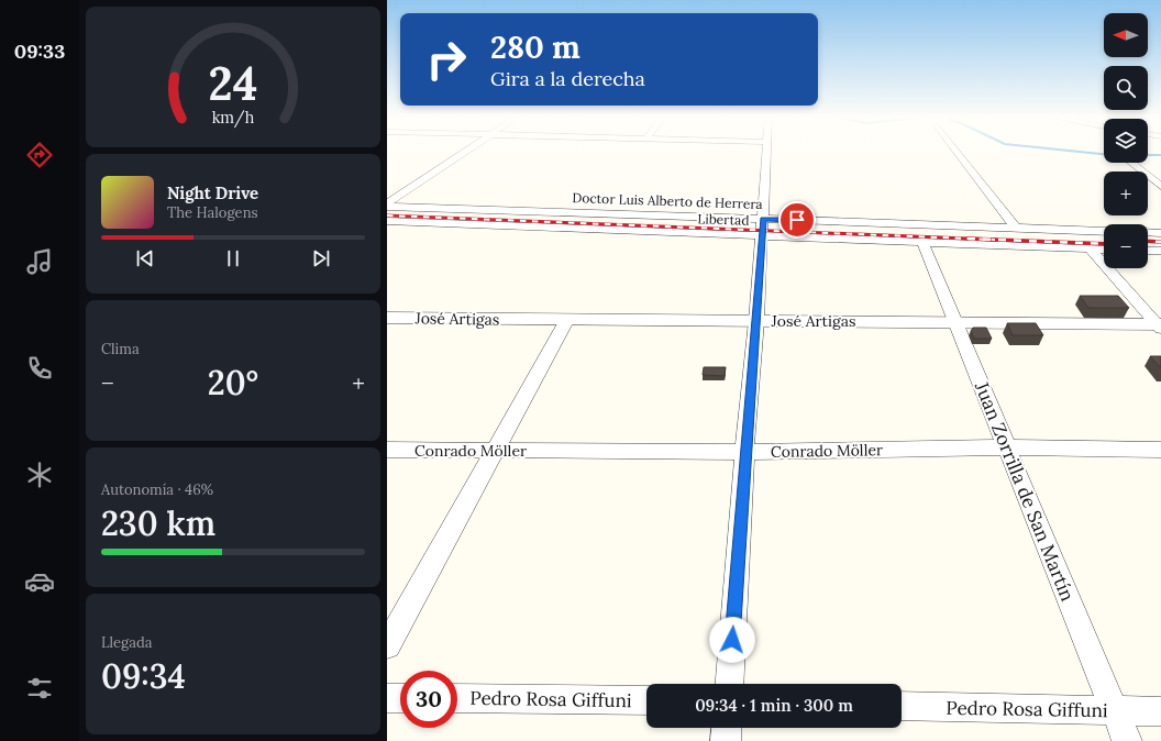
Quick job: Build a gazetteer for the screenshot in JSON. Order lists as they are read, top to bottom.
{
  "streets": {
    "street": [
      "Doctor Luis Alberto de Herrera",
      "Libertad",
      "José Artigas",
      "Conrado Möller",
      "Juan Zorrilla de San Martín",
      "Pedro Rosa Giffuni"
    ]
  },
  "crossings": [
    ["Doctor Luis Alberto de Herrera", "Libertad"],
    ["Libertad", "Juan Zorrilla de San Martín"],
    ["José Artigas", "Juan Zorrilla de San Martín"],
    ["Conrado Möller", "Juan Zorrilla de San Martín"],
    ["Juan Zorrilla de San Martín", "Pedro Rosa Giffuni"]
  ],
  "north": "left",
  "page": {
    "tabs": "09:33",
    "map_buttons": ["+", "−"],
    "turn": ["280 m", "Gira a la derecha"],
    "song": ["Night Drive", "The Halogens"],
    "tile": [
      "Clima",
      ["Autonomía · 46%", "230 km"],
      ["Llegada", "09:34"]
    ],
    "heat": ["−", "20°", "+"],
    "limit": "30",
    "trip": "09:34 · 1 min · 300 m",
    "gauge": ["24", "km/h"]
  }
}
